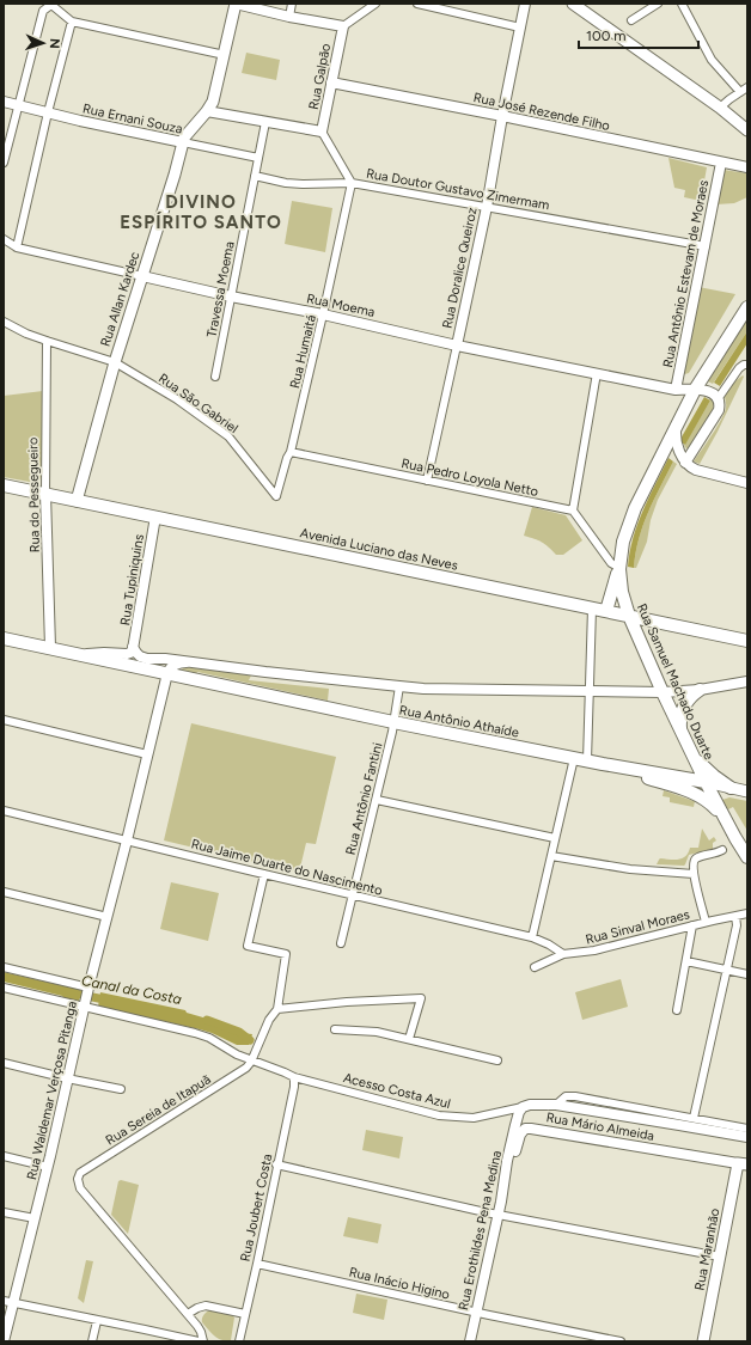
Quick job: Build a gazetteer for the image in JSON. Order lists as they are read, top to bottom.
{
  "streets": {
    "main road": [
      "Rua Allan Kardec",
      "Avenida Luciano das Neves",
      "Rua Samuel Machado Duarte",
      "Rua Antônio Athaíde",
      "Rua Maranhão"
    ],
    "street": [
      "Rua Galpão",
      "Rua José Rezende Filho",
      "Rua Ernani Souza",
      "Rua Doutor Gustavo Zimermam",
      "Rua Doralice Queiroz",
      "Rua Antônio Estevam de Moraes",
      "Travessa Moema",
      "Rua Moema",
      "Rua Humaitá",
      "Rua São Gabriel",
      "Rua Pedro Loyola Netto",
      "Rua do Pessegueiro",
      "Rua Tupiniquins",
      "Rua Antônio Fantini",
      "Rua Jaime Duarte do Nascimento",
      "Rua Sinval Moraes",
      "Rua Waldemar Verçosa Pitanga",
      "Acesso Costa Azul",
      "Rua Sereia de Itapuã",
      "Rua Mário Almeida",
      "Rua Joubert Costa",
      "Rua Erothildes Pena Medina",
      "Rua Inácio Higino"
    ]
  },
  "crossings": [
    ["Rua Galpão", "Rua José Rezende Filho"],
    ["Rua Galpão", "Rua Doutor Gustavo Zimermam"],
    ["Rua José Rezende Filho", "Rua Doralice Queiroz"],
    ["Rua José Rezende Filho", "Rua Antônio Estevam de Moraes"],
    ["Rua Ernani Souza", "Travessa Moema"],
    ["Rua Ernani Souza", "Rua Allan Kardec"],
    ["Rua Doutor Gustavo Zimermam", "Rua Doralice Queiroz"],
    ["Rua Doutor Gustavo Zimermam", "Rua Antônio Estevam de Moraes"],
    ["Rua Doutor Gustavo Zimermam", "Rua Humaitá"],
    ["Rua Doralice Queiroz", "Rua Moema"],
    ["Rua Doralice Queiroz", "Rua Pedro Loyola Netto"],
    ["Rua Antônio Estevam de Moraes", "Rua Moema"],
    ["Travessa Moema", "Rua Moema"],
    ["Rua Allan Kardec", "Rua Moema"],
    ["Rua Allan Kardec", "Rua São Gabriel"],
    ["Rua Allan Kardec", "Avenida Luciano das Neves"],
    ["Rua Moema", "Rua Humaitá"],
    ["Rua Moema", "Rua Samuel Machado Duarte"],
    ["Rua Humaitá", "Rua São Gabriel"],
    ["Rua Humaitá", "Rua Pedro Loyola Netto"],
    ["Rua São Gabriel", "Rua do Pessegueiro"],
    ["Rua do Pessegueiro", "Avenida Luciano das Neves"],
    ["Rua do Pessegueiro", "Rua Antônio Athaíde"],
    ["Avenida Luciano das Neves", "Rua Tupiniquins"],
    ["Avenida Luciano das Neves", "Rua Samuel Machado Duarte"],
    ["Rua Samuel Machado Duarte", "Rua Antônio Athaíde"],
    ["Rua Antônio Athaíde", "Rua Antônio Fantini"],
    ["Rua Antônio Athaíde", "Rua Waldemar Verçosa Pitanga"],
    ["Rua Antônio Fantini", "Rua Jaime Duarte do Nascimento"],
    ["Rua Jaime Duarte do Nascimento", "Rua Sinval Moraes"],
    ["Rua Jaime Duarte do Nascimento", "Rua Waldemar Verçosa Pitanga"],
    ["Acesso Costa Azul", "Rua Mário Almeida"],
    ["Acesso Costa Azul", "Rua Joubert Costa"],
    ["Acesso Costa Azul", "Rua Erothildes Pena Medina"],
    ["Rua Mário Almeida", "Rua Erothildes Pena Medina"],
    ["Rua Mário Almeida", "Rua Maranhão"],
    ["Rua Joubert Costa", "Rua Inácio Higino"],
    ["Rua Erothildes Pena Medina", "Rua Inácio Higino"]
  ],
  "districts": ["DIVINO ESPÍRITO SANTO"],
  "water": ["Canal da Costa"],
  "scale_bar": "100 m",
  "north": "right"
}
